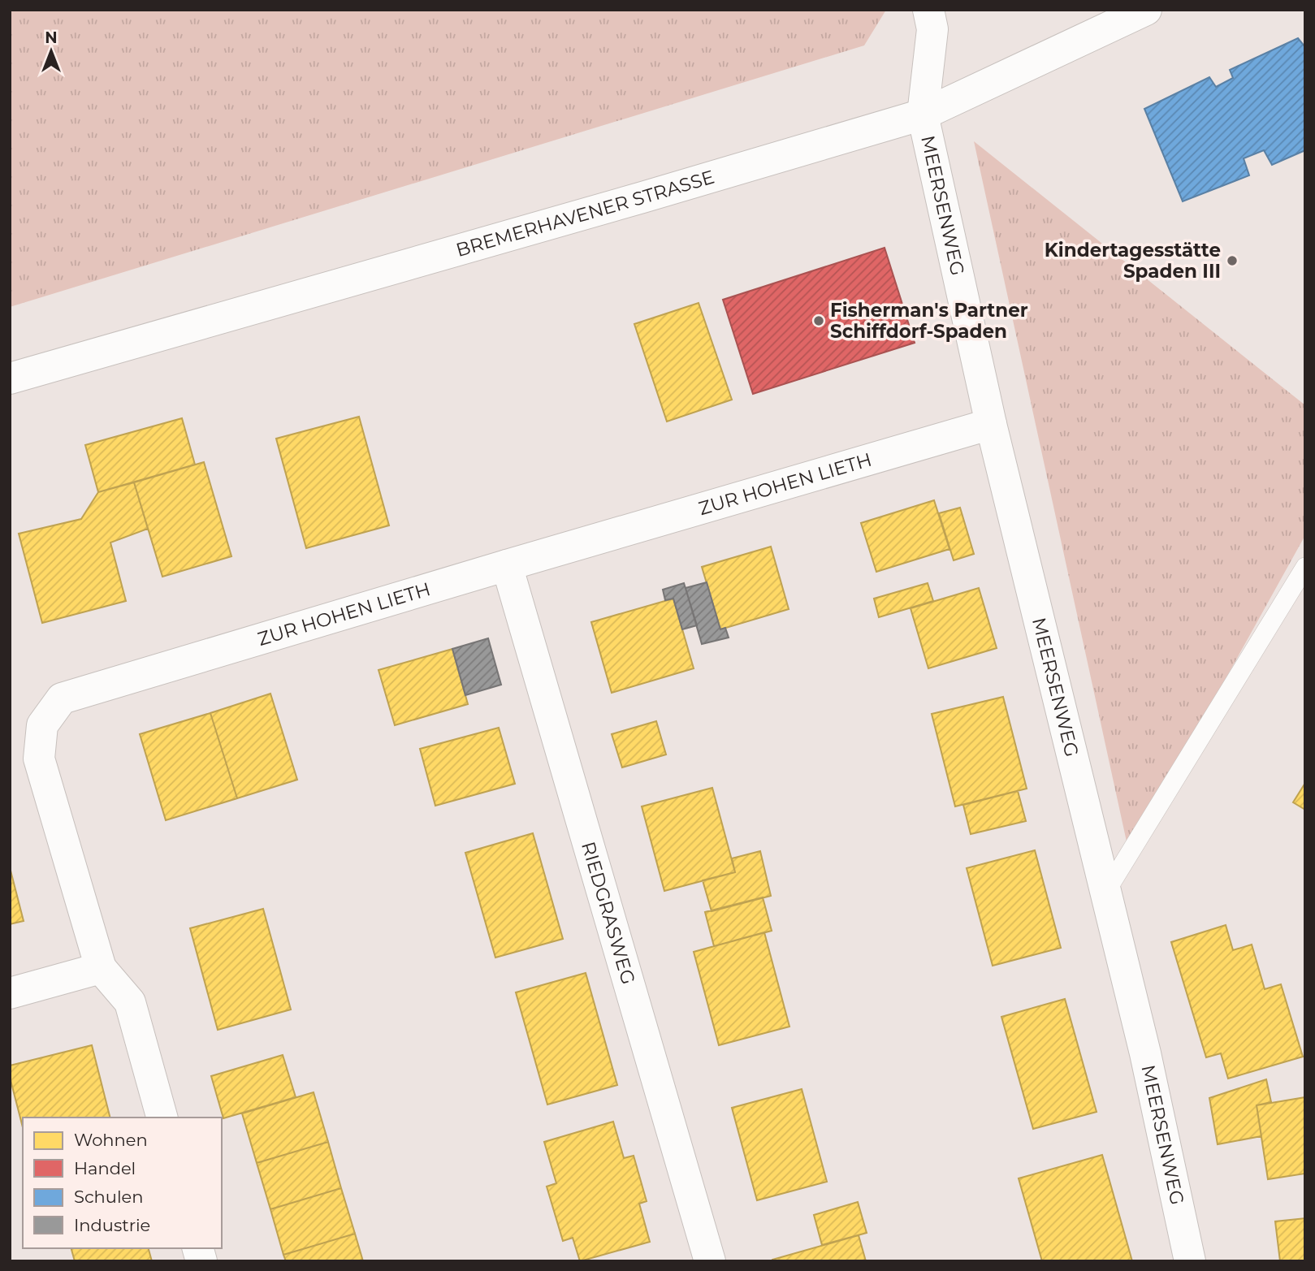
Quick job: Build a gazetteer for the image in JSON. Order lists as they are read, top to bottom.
{
  "streets": {
    "street": [
      "MEERSENWEG",
      "BREMERHAVENER STRASSE",
      "ZUR HOHEN LIETH",
      "RIEDGRASWEG"
    ]
  },
  "crossings": [
    ["MEERSENWEG", "BREMERHAVENER STRASSE"],
    ["MEERSENWEG", "ZUR HOHEN LIETH"],
    ["ZUR HOHEN LIETH", "RIEDGRASWEG"]
  ],
  "places": ["Kindertagesstätte Spaden III", "Fisherman's Partner Schiffdorf-Spaden"],
  "legend": [
    "Wohnen",
    "Handel",
    "Schulen",
    "Industrie"
  ],
  "north": "top"
}
